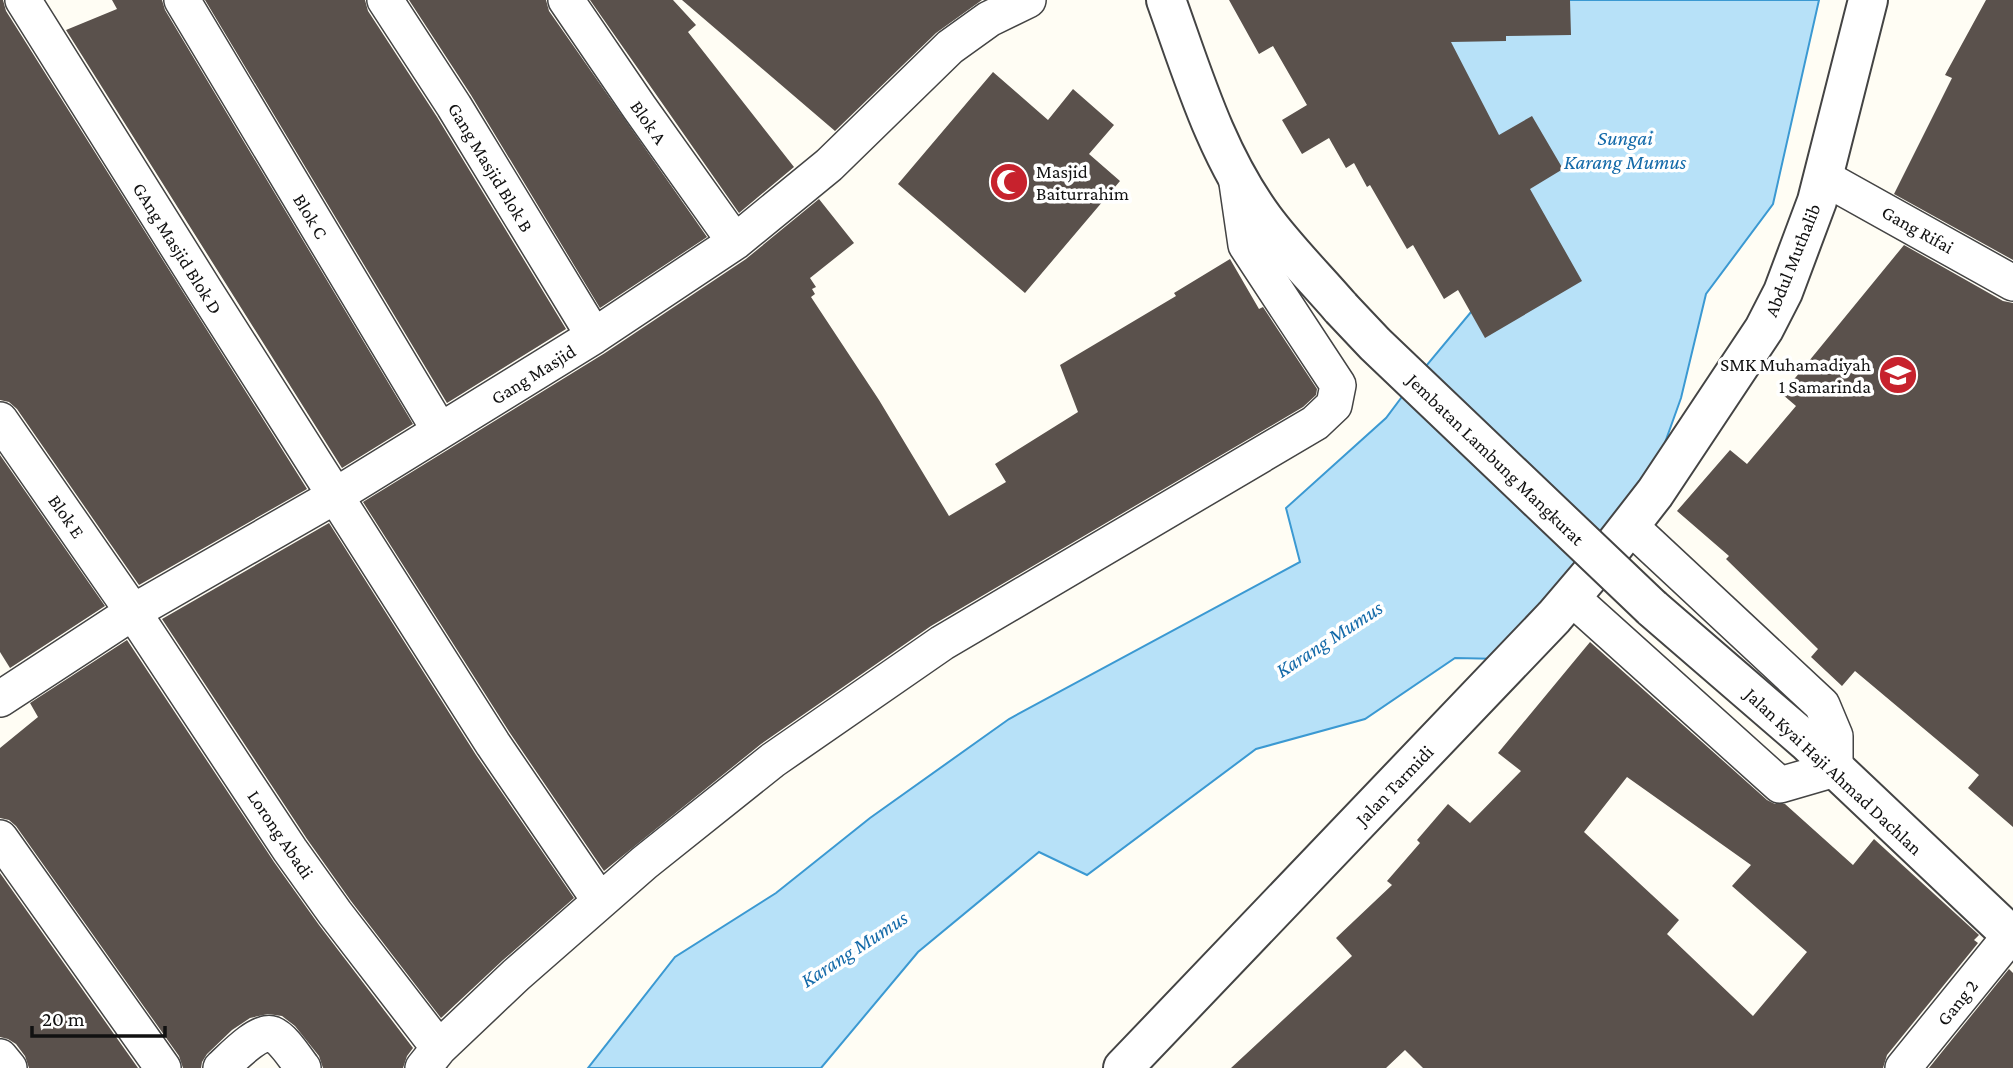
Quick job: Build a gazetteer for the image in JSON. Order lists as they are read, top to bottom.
{
  "streets": {
    "street": [
      "Blok A",
      "Gang Masjid Blok B",
      "Blok C",
      "Gang Rifai",
      "GAng Masjid Blok D",
      "Abdul Muthalib",
      "Gang Masjid",
      "Jembatan Lambung Mangkurat",
      "Blok E",
      "Jalan Kyai Haji Ahmad Dachlan",
      "Jalan Tarmidi",
      "Lorong Abadi",
      "Gang 2"
    ]
  },
  "crossings": [
    ["Blok A", "Gang Masjid"],
    ["Gang Masjid Blok B", "Gang Masjid"],
    ["Blok C", "Gang Masjid"],
    ["Gang Rifai", "Abdul Muthalib"],
    ["GAng Masjid Blok D", "Gang Masjid"],
    ["Abdul Muthalib", "Jalan Tarmidi"],
    ["Gang Masjid", "Blok E"],
    ["Gang Masjid", "Lorong Abadi"],
    ["Jembatan Lambung Mangkurat", "Jalan Kyai Haji Ahmad Dachlan"],
    ["Blok E", "Lorong Abadi"],
    ["Jalan Kyai Haji Ahmad Dachlan", "Gang 2"]
  ],
  "water": ["Sungai Karang Mumus", "Karang Mumus"],
  "places": {
    "mosque": ["Masjid Baiturrahim"],
    "school or university": ["SMK Muhamadiyah 1 Samarinda"]
  },
  "scale_bar": "20 m"
}
